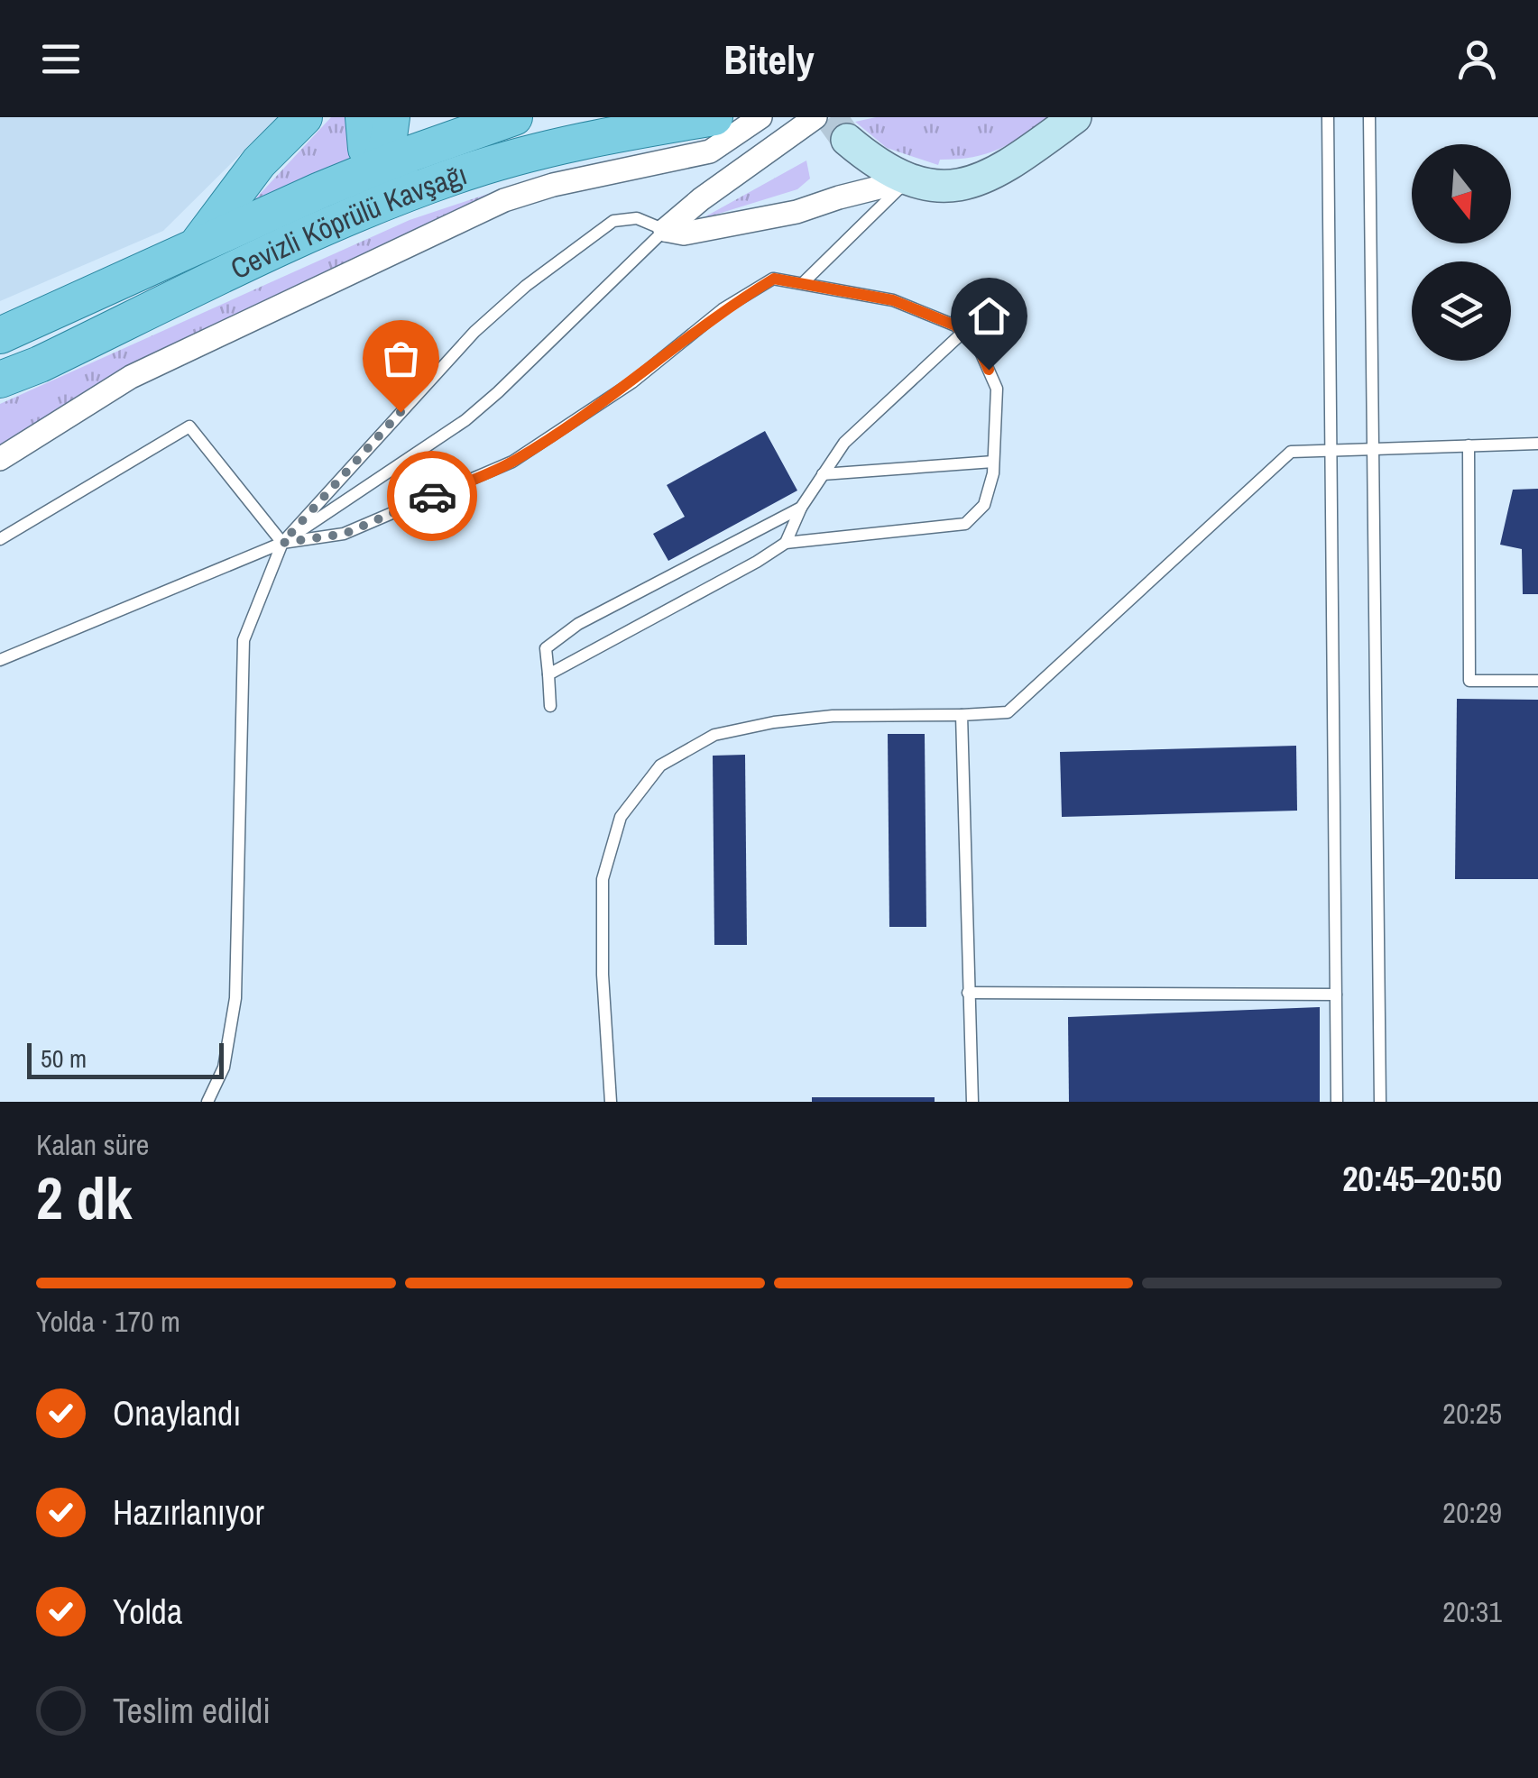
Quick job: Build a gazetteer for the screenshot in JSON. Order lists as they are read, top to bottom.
{
  "streets": {
    "main road": ["Cevizli Köprülü Kavşağı"]
  },
  "scale_bar": "50 m",
  "north": "bottom",
  "page": {
    "header": "Bitely",
    "scale": "50 m",
    "heading": ["2 dk", "Kalan süre", "20:45–20:50"],
    "bar": "Yolda · 170 m",
    "list": [
      ["Onaylandı", "20:25"],
      ["Hazırlanıyor", "20:29"],
      ["Yolda", "20:31"],
      "Teslim edildi"
    ]
  }
}
